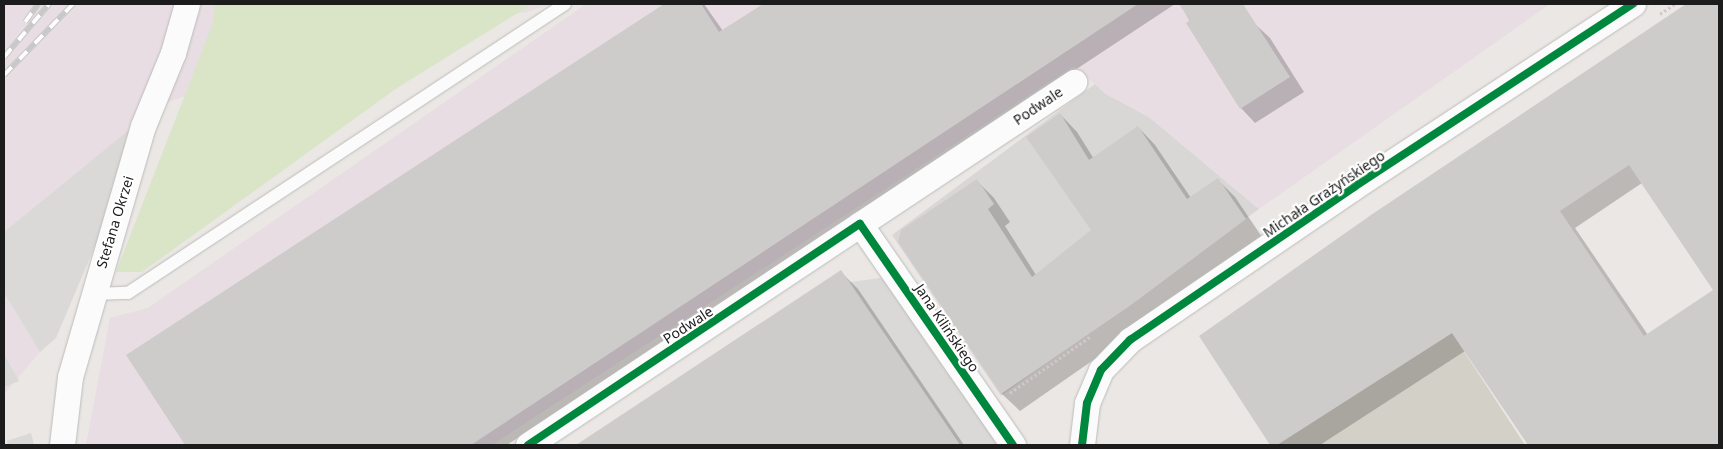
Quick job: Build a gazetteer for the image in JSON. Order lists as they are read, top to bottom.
{
  "streets": {
    "street": [
      "Podwale",
      "Michała Grażyńskiego",
      "Stefana Okrzei",
      "Jana Kilińskiego"
    ]
  },
  "crossings": [
    ["Podwale", "Jana Kilińskiego"]
  ]
}
